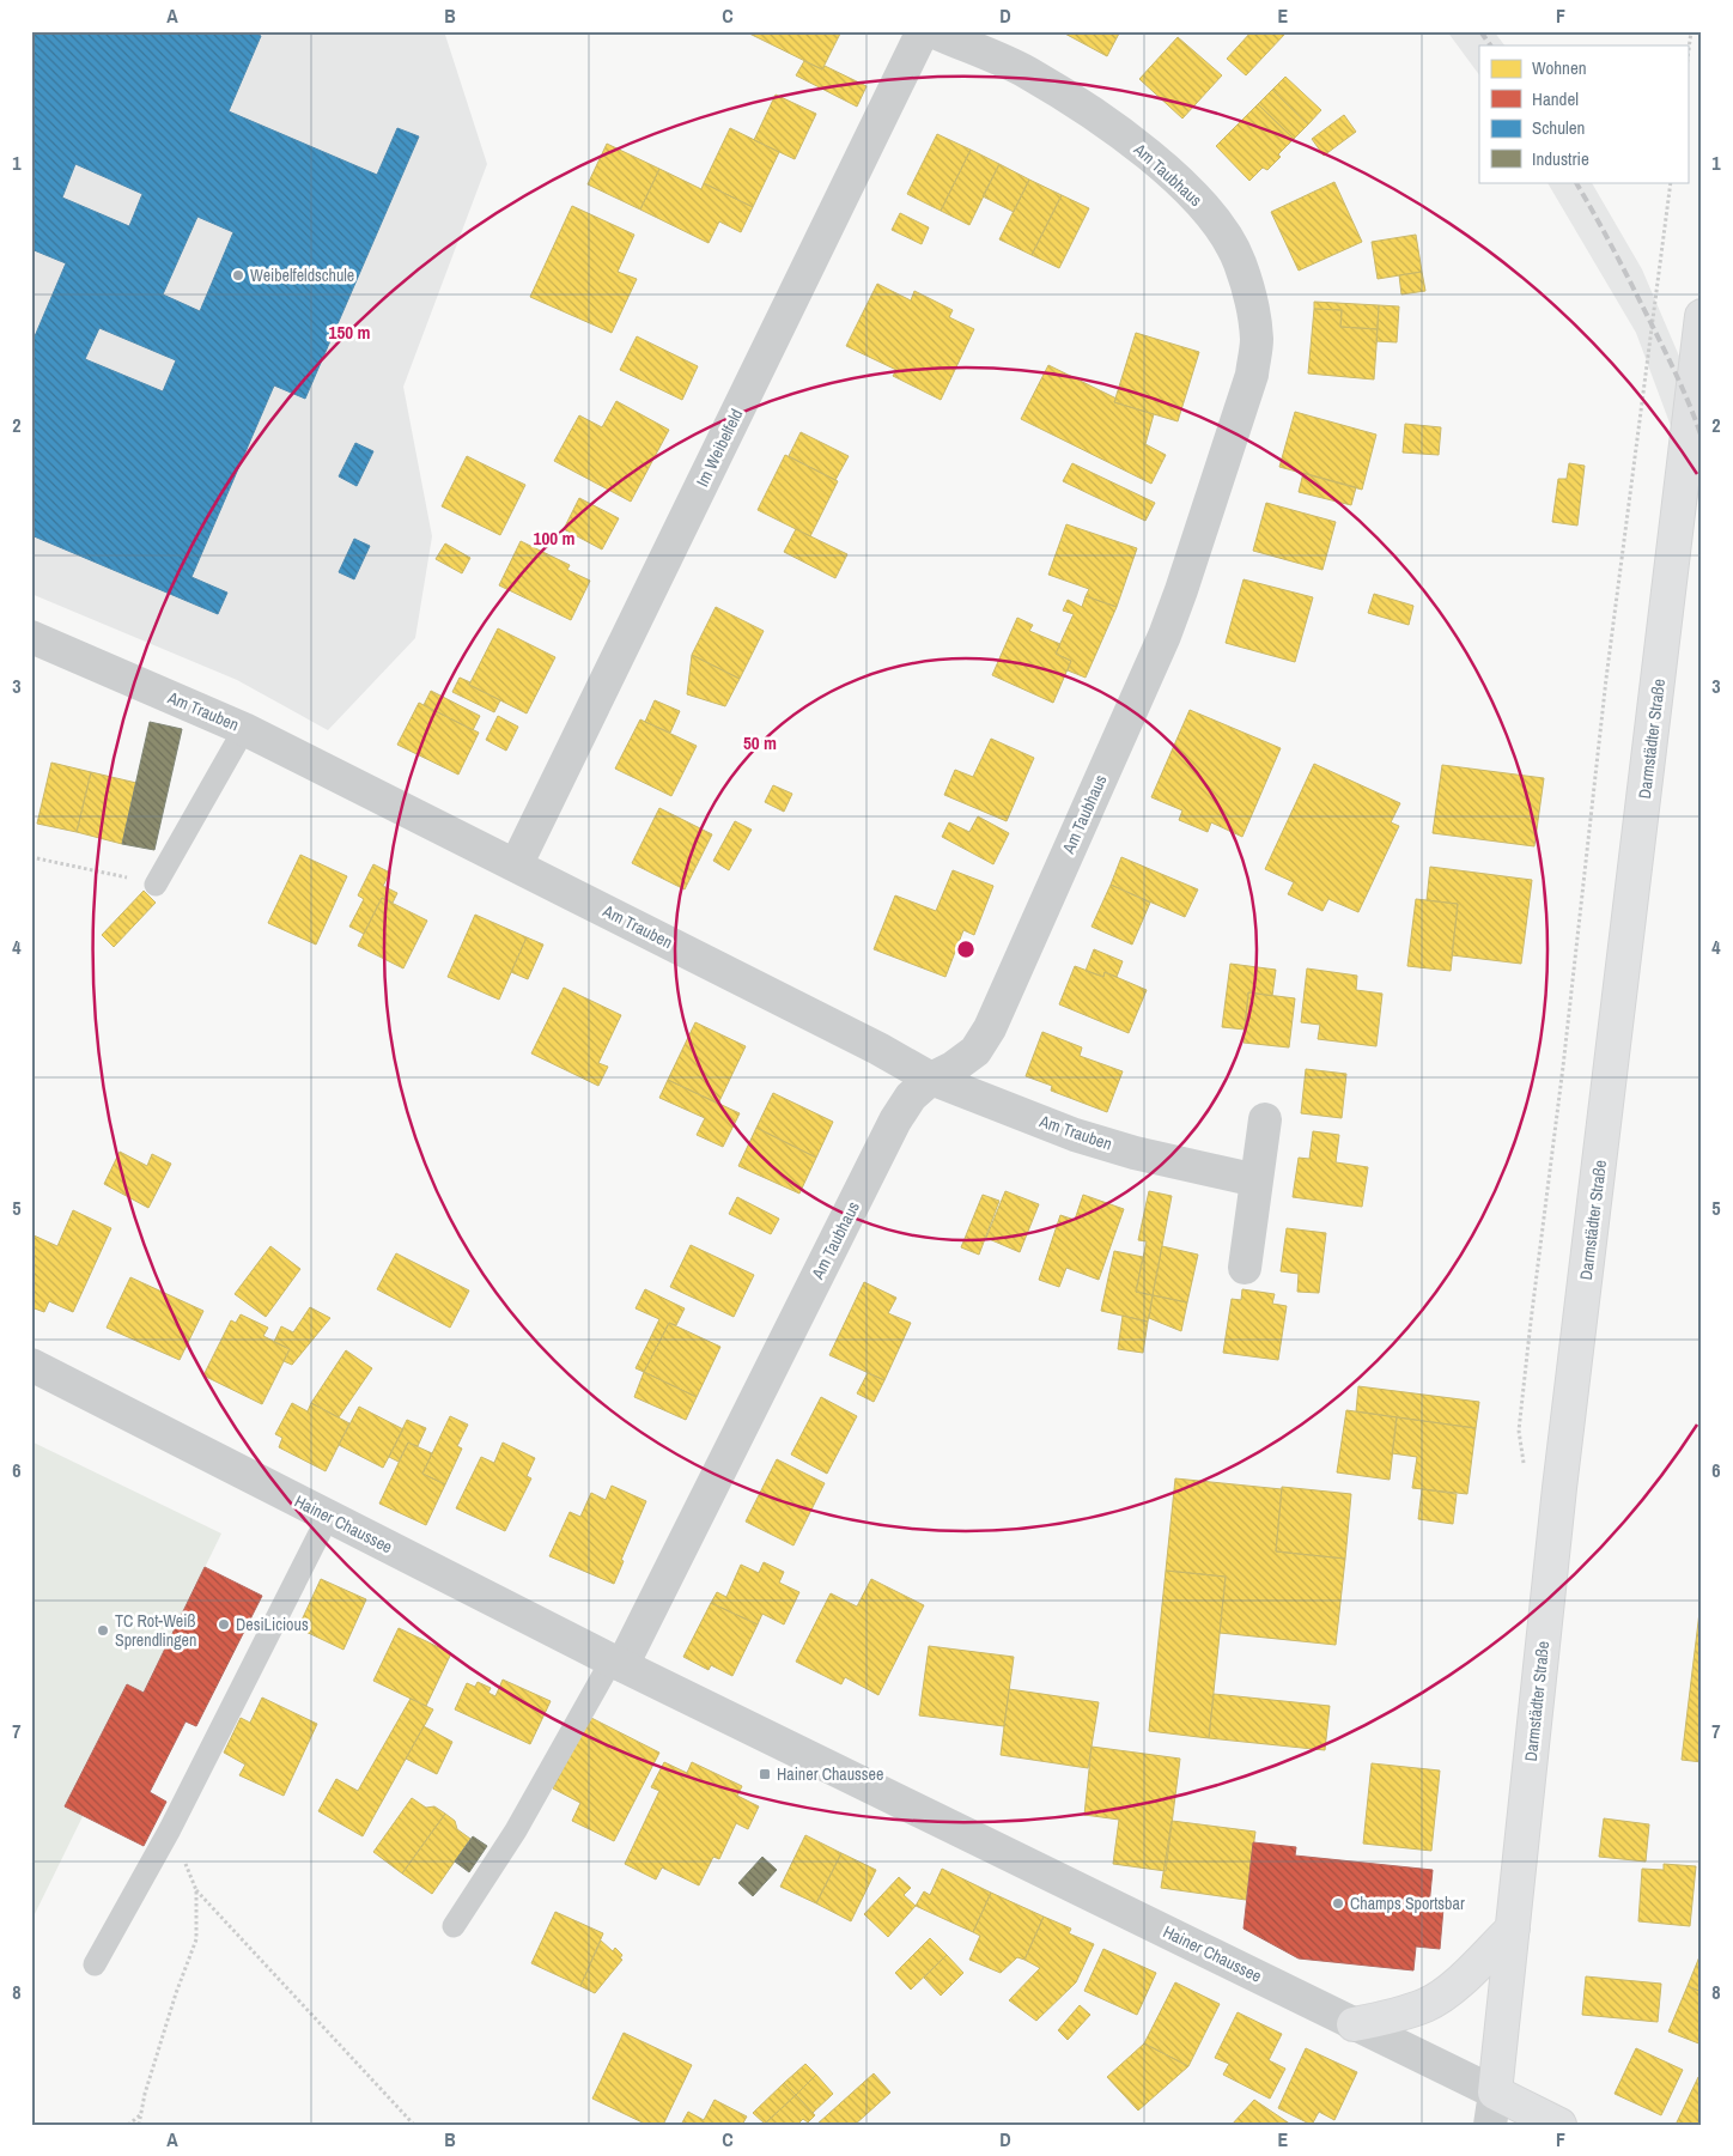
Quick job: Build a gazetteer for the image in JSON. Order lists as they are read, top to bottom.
{
  "streets": {
    "main road": ["Darmstädter Straße"],
    "street": [
      "Am Taubhaus",
      "Im Weibelfeld",
      "Am Trauben",
      "Hainer Chaussee"
    ]
  },
  "crossings": [
    ["Am Taubhaus", "Am Trauben"],
    ["Am Taubhaus", "Hainer Chaussee"],
    ["Im Weibelfeld", "Am Trauben"],
    ["Darmstädter Straße", "Hainer Chaussee"]
  ],
  "places": {
    "other": [
      "Weibelfeldschule",
      "DesiLicious",
      "TC Rot-Weiß Sprendlingen",
      "Champs Sportsbar"
    ],
    "transit": ["Hainer Chaussee"]
  },
  "legend": [
    "Wohnen",
    "Handel",
    "Schulen",
    "Industrie"
  ],
  "grid": {
    "columns": [
      "A",
      "B",
      "C",
      "D",
      "E",
      "F"
    ],
    "rows": [
      "1",
      "2",
      "3",
      "4",
      "5",
      "6",
      "7",
      "8"
    ]
  },
  "rings": ["150 m", "100 m", "50 m"]
}
